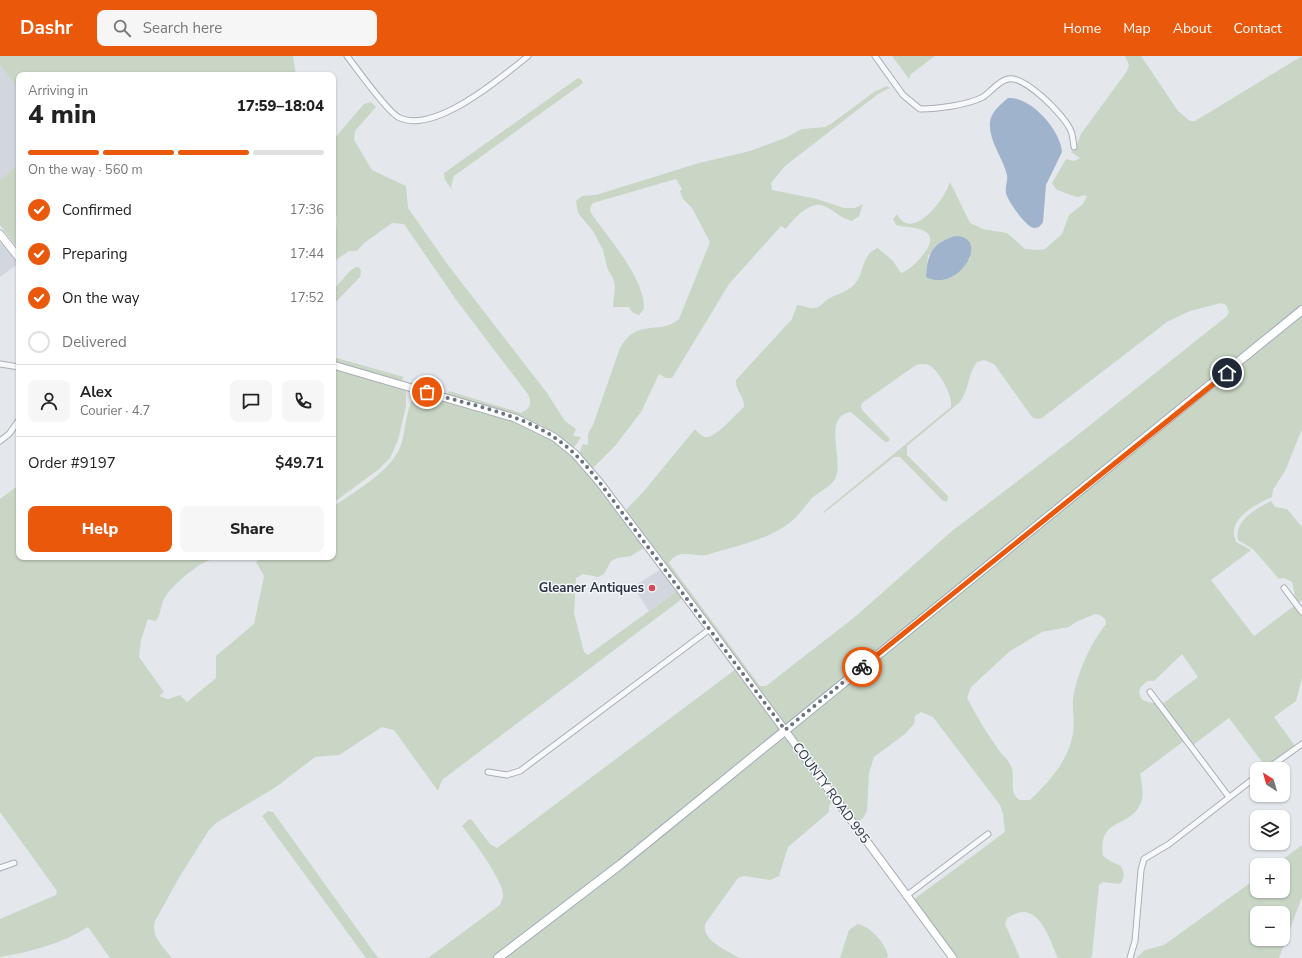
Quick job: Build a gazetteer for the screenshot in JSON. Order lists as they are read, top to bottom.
{
  "streets": {
    "street": ["COUNTY ROAD 995"]
  },
  "places": ["Gleaner Antiques"],
  "north": "top left",
  "page": {
    "header": "Dashr",
    "search": "Search here",
    "nav": [
      "Home",
      "Map",
      "About",
      "Contact"
    ],
    "heading": ["4 min", "Arriving in", "17:59–18:04"],
    "panel": [
      "Alex",
      "Courier · 4.7",
      "Order #9197",
      "$49.71"
    ],
    "bar": "On the way · 560 m",
    "list": [
      ["Confirmed", "17:36"],
      ["Preparing", "17:44"],
      ["On the way", "17:52"],
      "Delivered"
    ],
    "buttons": ["Help", "Share"],
    "map_buttons": ["+", "−"]
  }
}
